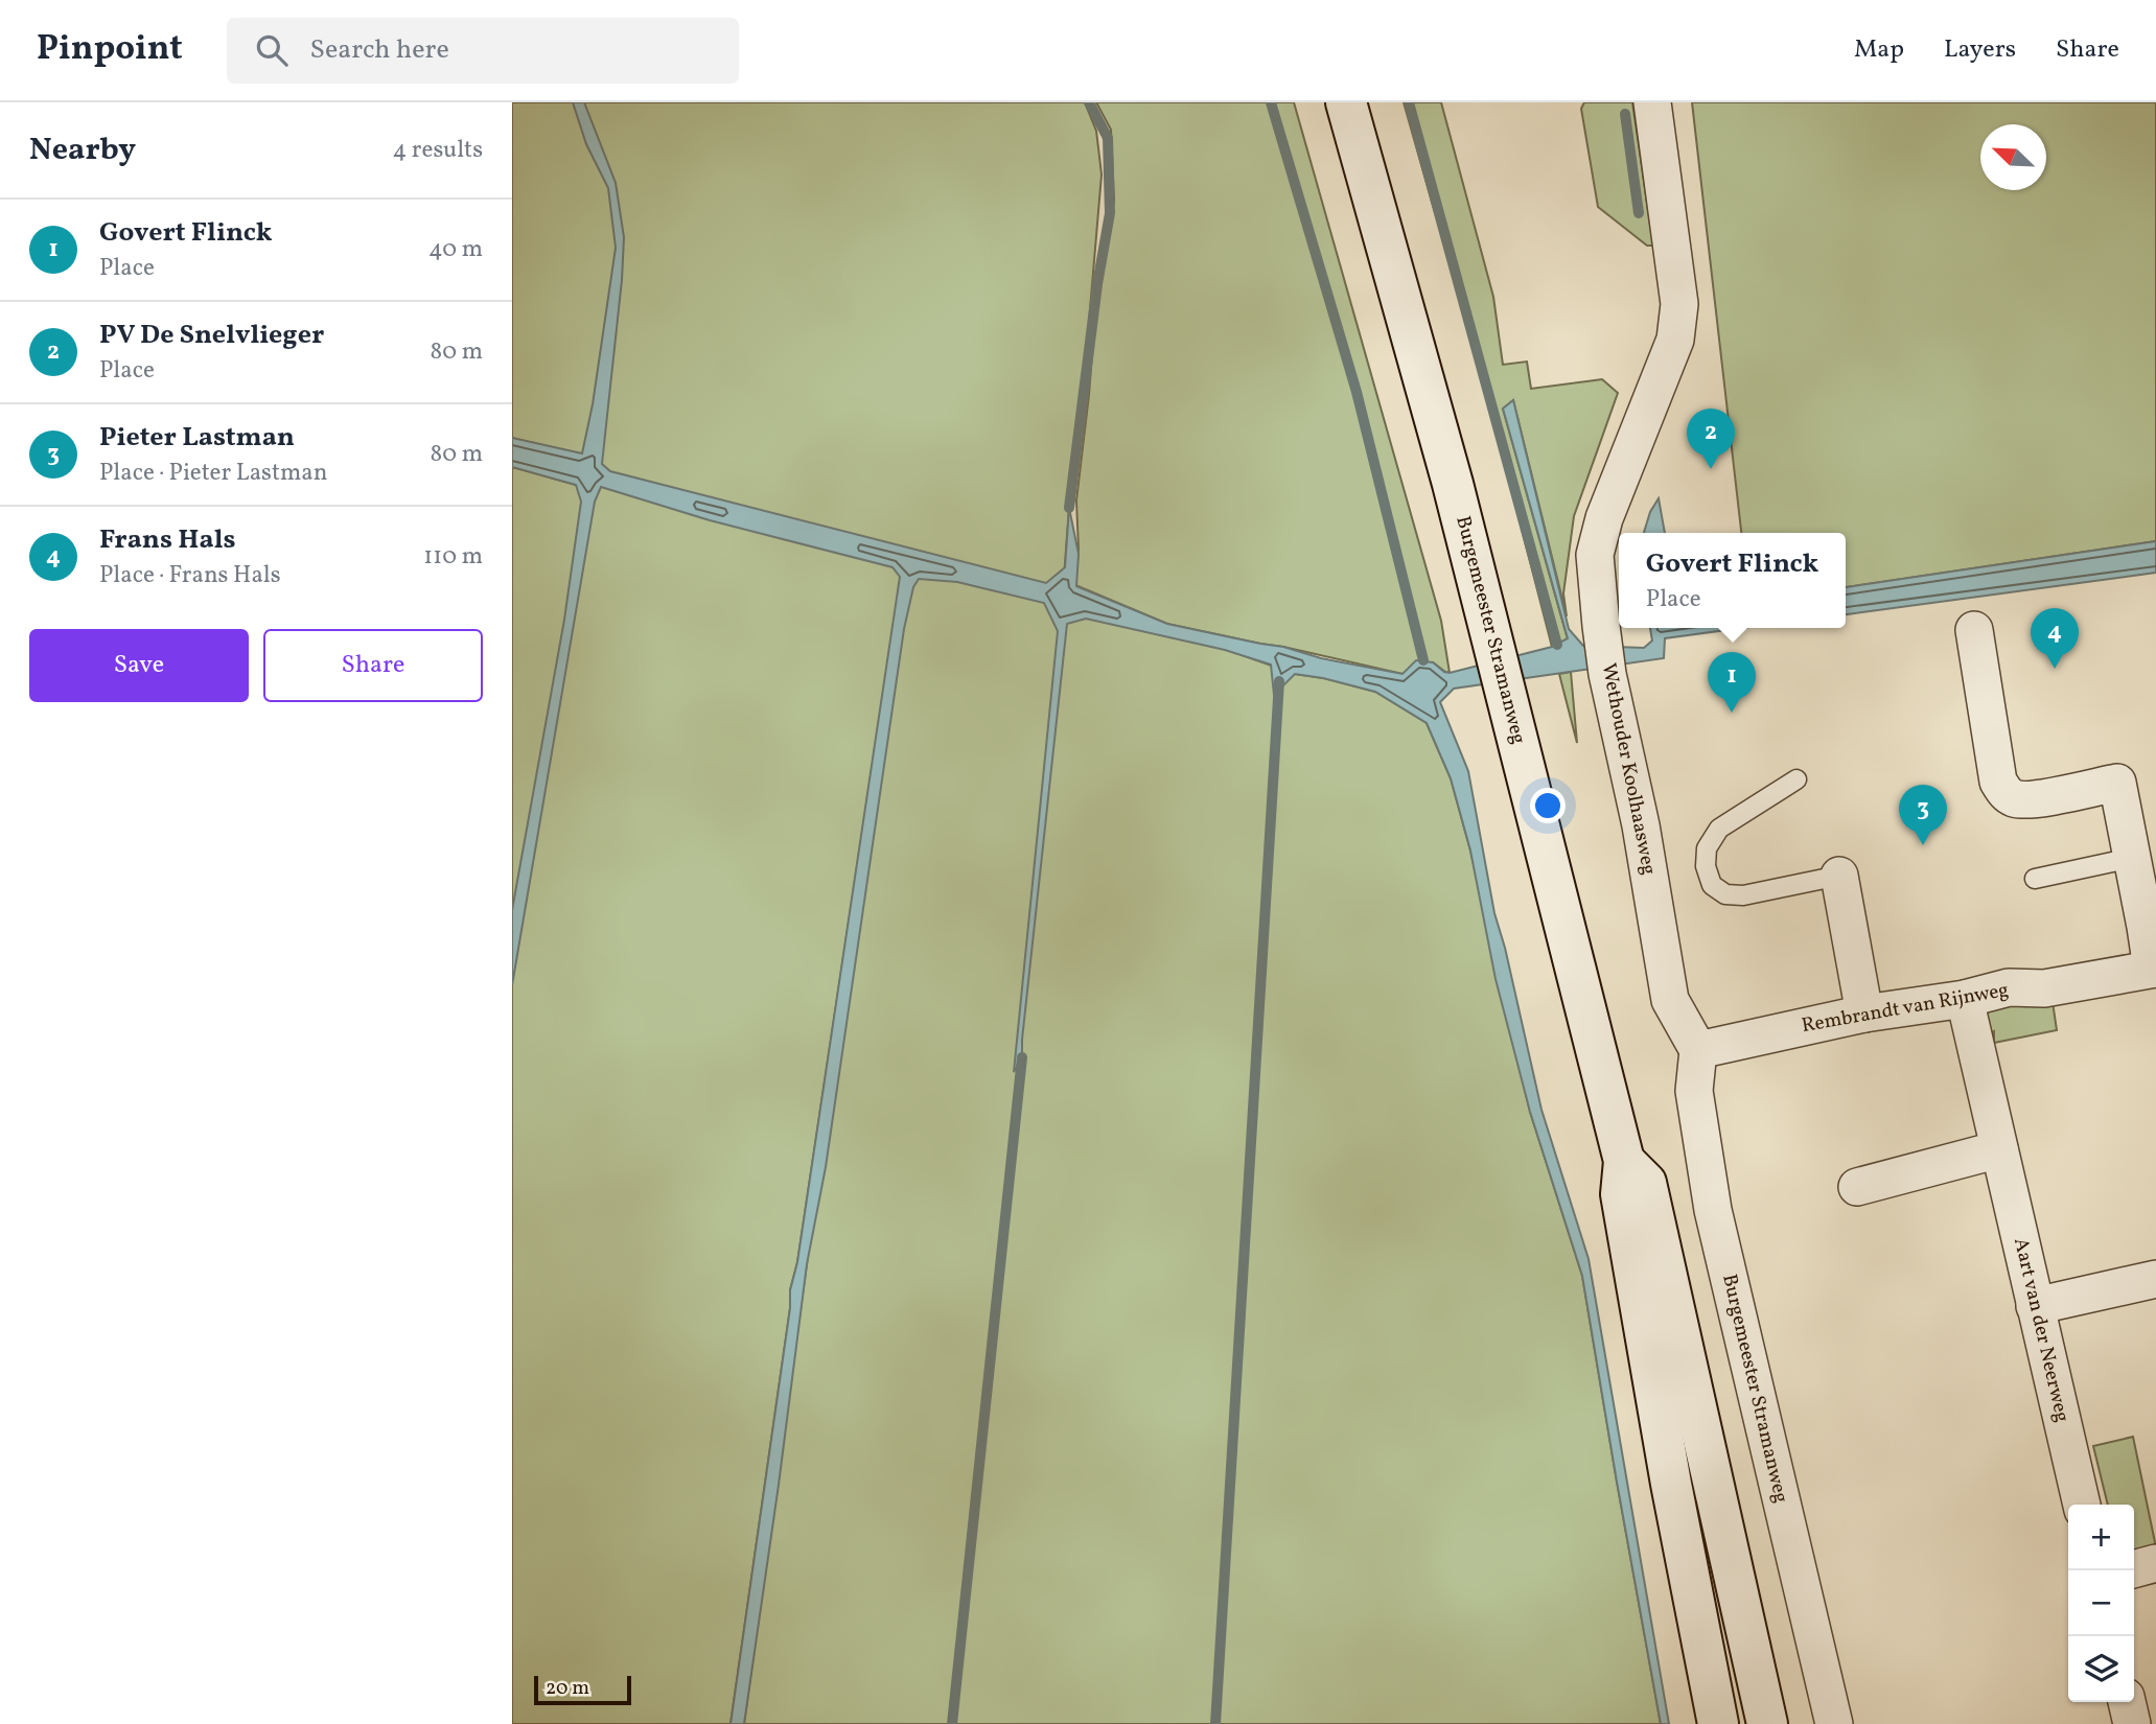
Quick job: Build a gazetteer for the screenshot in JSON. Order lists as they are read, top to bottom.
{
  "streets": {
    "main road": ["Burgemeester Stramanweg"],
    "street": ["Wethouder Koolhaasweg", "Rembrandt van Rijnweg", "Aart van der Neerweg"]
  },
  "crossings": [
    ["Burgemeester Stramanweg", "Wethouder Koolhaasweg"],
    ["Burgemeester Stramanweg", "Rembrandt van Rijnweg"],
    ["Wethouder Koolhaasweg", "Rembrandt van Rijnweg"],
    ["Rembrandt van Rijnweg", "Aart van der Neerweg"]
  ],
  "scale_bar": "20 m",
  "north": "top left",
  "page": {
    "header": "Pinpoint",
    "search": "Search here",
    "nav": ["Map", "Layers", "Share"],
    "heading": ["Nearby", "4 results"],
    "list": [
      {
        "mark": "1",
        "name": "Govert Flinck",
        "note": "Place",
        "value": "40 m"
      },
      {
        "mark": "2",
        "name": "PV De Snelvlieger",
        "note": "Place",
        "value": "80 m"
      },
      {
        "mark": "3",
        "name": "Pieter Lastman",
        "note": "Place · Pieter Lastman",
        "value": "80 m"
      },
      {
        "mark": "4",
        "name": "Frans Hals",
        "note": "Place · Frans Hals",
        "value": "110 m"
      }
    ],
    "pins": [
      "2",
      "4",
      "1",
      "3"
    ],
    "popup": ["Govert Flinck", "Place"],
    "buttons": ["Save", "Share"],
    "map_buttons": ["+", "−"],
    "scale": "20 m"
  }
}
